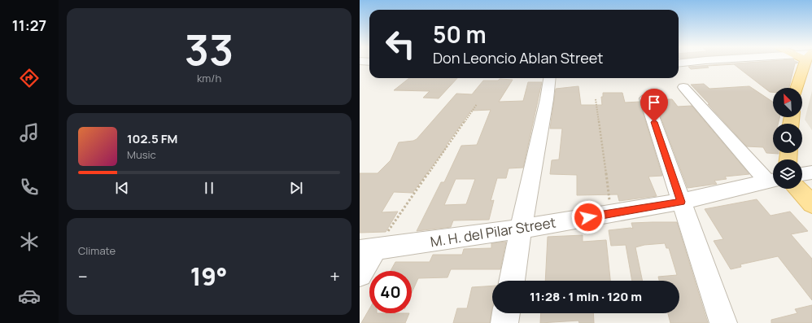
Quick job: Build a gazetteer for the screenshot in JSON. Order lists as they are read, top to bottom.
{
  "streets": {
    "street": ["M. H. del Pilar Street"]
  },
  "north": "top left",
  "page": {
    "tabs": "11:27",
    "tile": [
      ["33", "km/h"],
      "Climate"
    ],
    "turn": ["50 m", "Don Leoncio Ablan Street"],
    "song": ["102.5 FM", "Music"],
    "heat": ["−", "19°", "+"],
    "limit": "40",
    "trip": "11:28 · 1 min · 120 m"
  }
}
